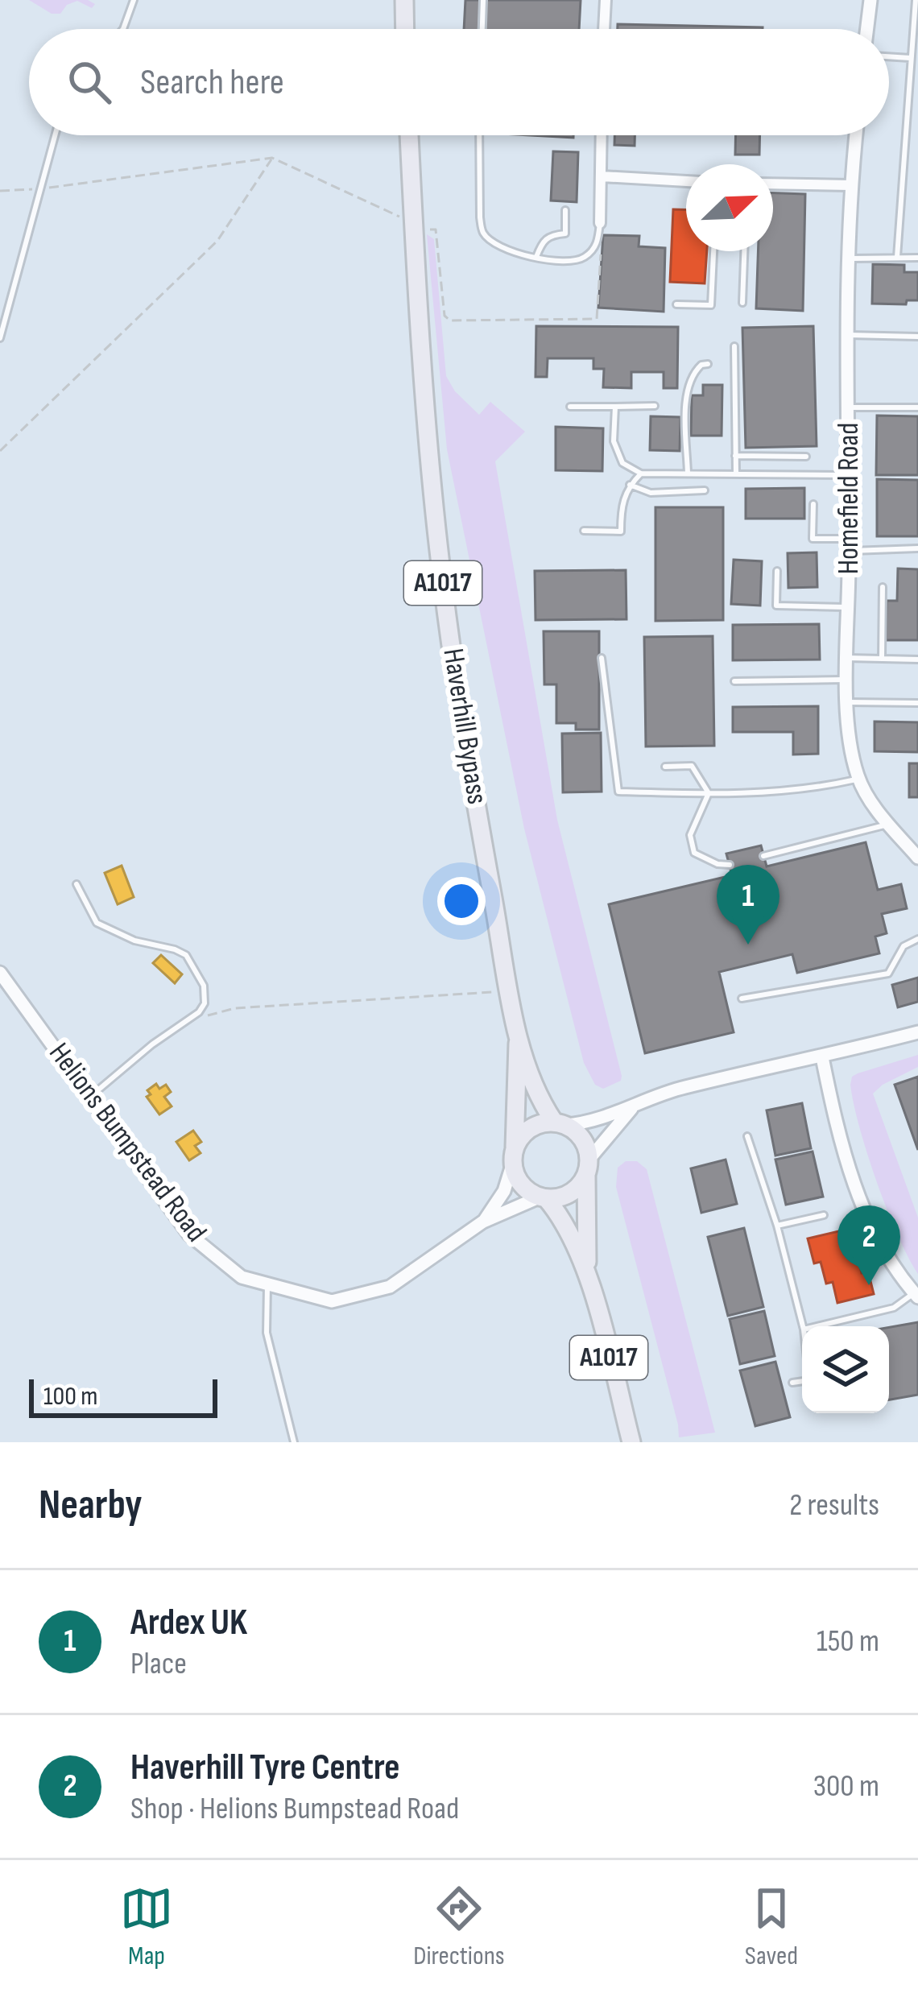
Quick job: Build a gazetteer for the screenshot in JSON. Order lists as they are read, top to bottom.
{
  "streets": {
    "main road": ["A1017", "Haverhill Bypass"],
    "street": ["Homefield Road", "Helions Bumpstead Road"]
  },
  "crossings": [
    ["A1017", "Haverhill Bypass"],
    ["A1017", "Helions Bumpstead Road"],
    ["Haverhill Bypass", "Helions Bumpstead Road"]
  ],
  "scale_bar": "100 m",
  "north": "top right",
  "page": {
    "search": "Search here",
    "pins": ["1", "2"],
    "scale": "100 m",
    "heading": ["Nearby", "2 results"],
    "list": [
      {
        "mark": "1",
        "name": "Ardex UK",
        "note": "Place",
        "value": "150 m"
      },
      {
        "mark": "2",
        "name": "Haverhill Tyre Centre",
        "note": "Shop · Helions Bumpstead Road",
        "value": "300 m"
      }
    ],
    "nav": ["Map", "Directions", "Saved"]
  }
}
